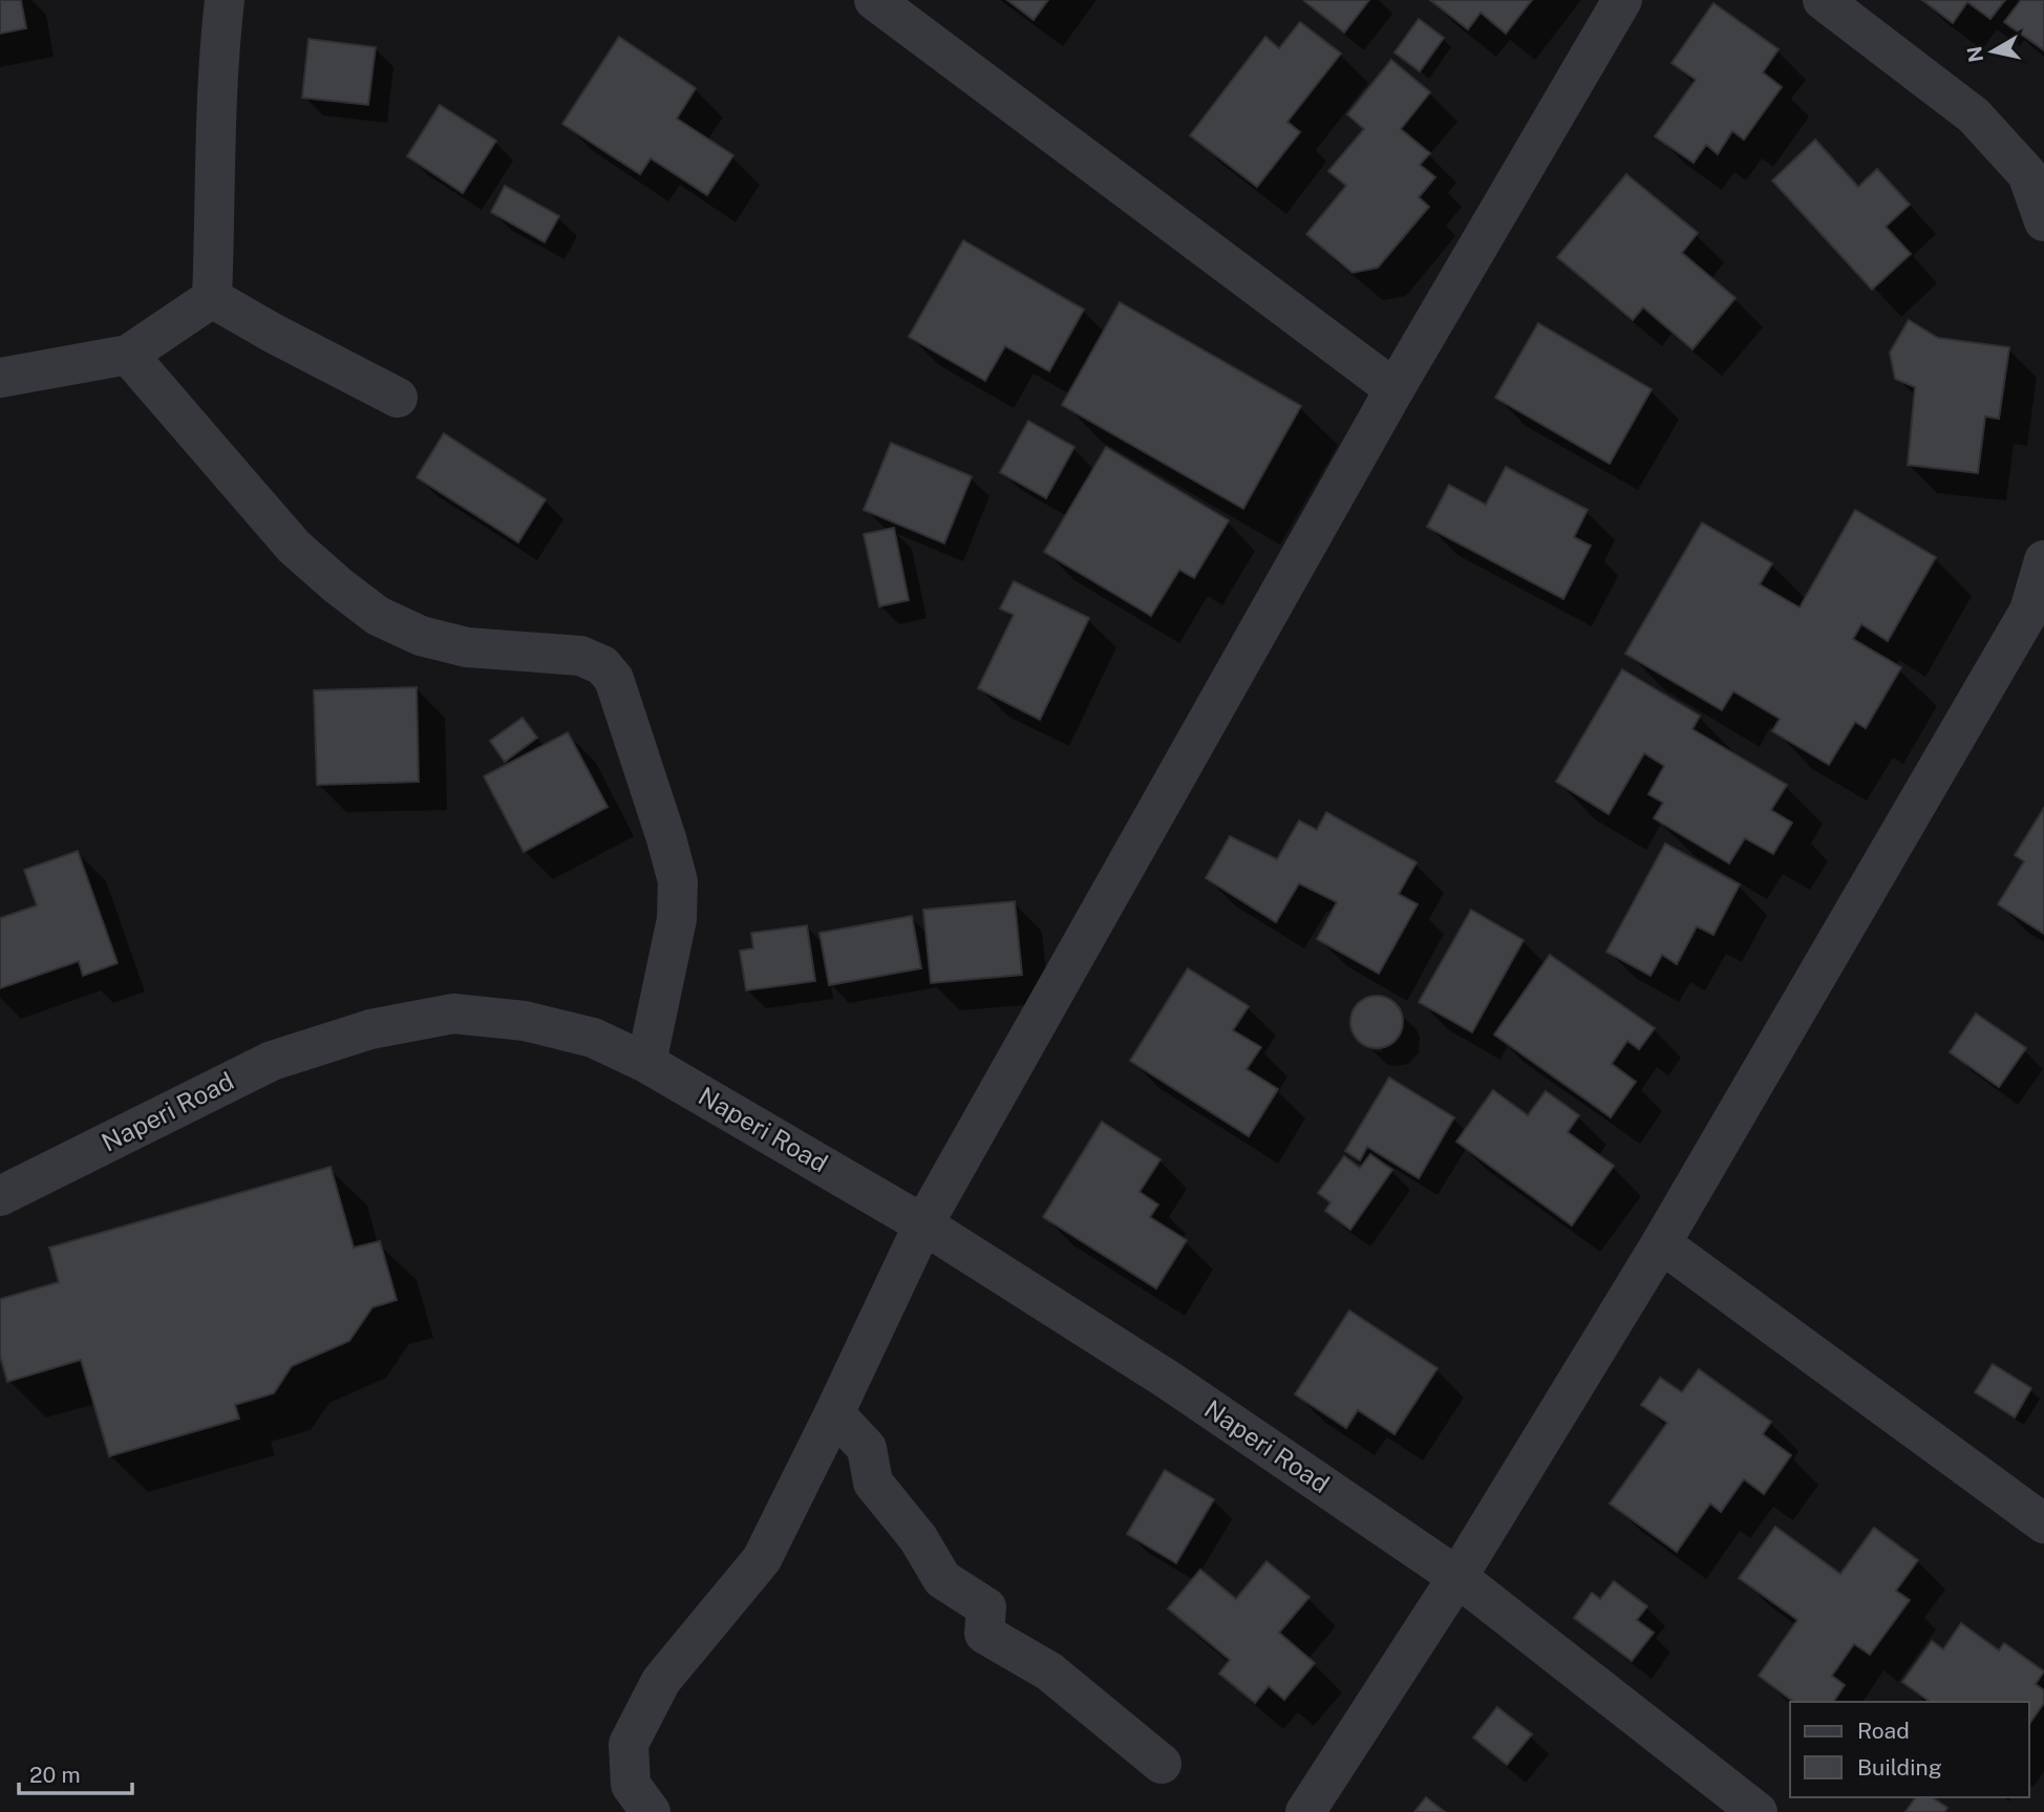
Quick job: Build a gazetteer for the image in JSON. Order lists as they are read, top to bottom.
{
  "streets": {
    "street": ["Naperi Road"]
  },
  "legend": ["Road", "Building"],
  "scale_bar": "20 m",
  "north": "left"
}
